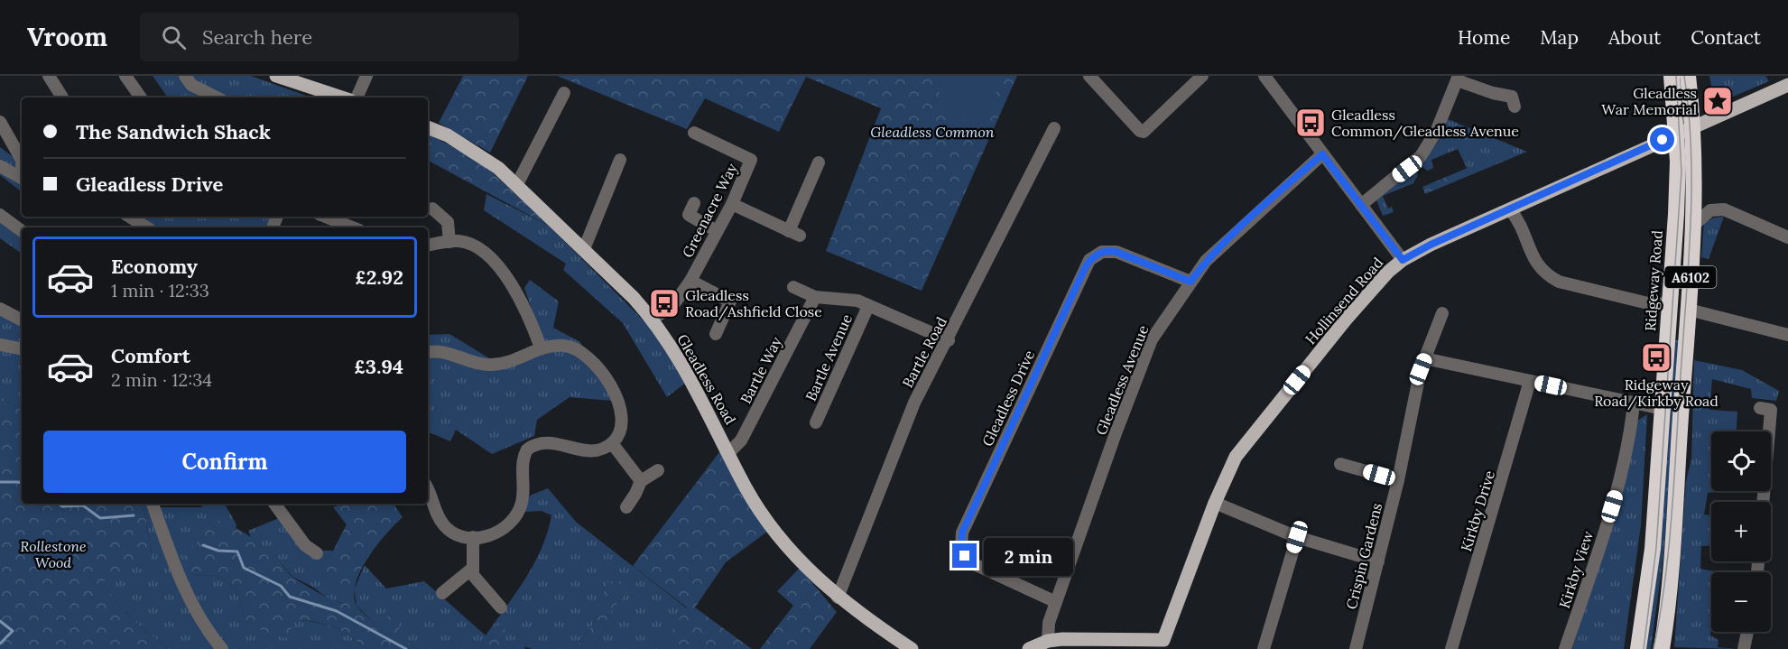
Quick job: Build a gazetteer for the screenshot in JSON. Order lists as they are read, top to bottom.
{
  "streets": {
    "highway": ["A6102", "Ridgeway Road"],
    "main road": ["Hollinsend Road", "Gleadless Road"],
    "street": [
      "Greenacre Way",
      "Bartle Road",
      "Bartle Avenue",
      "Bartle Way",
      "Gleadless Avenue",
      "Gleadless Drive",
      "Kirkby Drive",
      "Crispin Gardens",
      "Kirkby View"
    ]
  },
  "crossings": [
    ["Greenacre Way", "Gleadless Road"],
    ["A6102", "Hollinsend Road"],
    ["Ridgeway Road", "Hollinsend Road"],
    ["Bartle Road", "Gleadless Road"],
    ["Bartle Way", "Gleadless Road"],
    ["Gleadless Avenue", "Gleadless Drive"]
  ],
  "parks": ["Gleadless Common", "Rollestone Wood"],
  "places": {
    "place": ["Gleadless War Memorial"],
    "bus stop": ["Gleadless Common/Gleadless Avenue", "Gleadless Road/Ashfield Close", "Ridgeway Road/Kirkby Road"]
  },
  "page": {
    "header": "Vroom",
    "search": "Search here",
    "nav": [
      "Home",
      "Map",
      "About",
      "Contact"
    ],
    "banner": ["The Sandwich Shack", "Gleadless Drive"],
    "list": [
      {
        "name": "Economy",
        "note": "1 min · 12:33",
        "value": "£2.92"
      },
      {
        "name": "Comfort",
        "note": "2 min · 12:34",
        "value": "£3.94"
      }
    ],
    "buttons": "Confirm",
    "map_buttons": ["+", "−"],
    "bubble": "2 min"
  }
}
